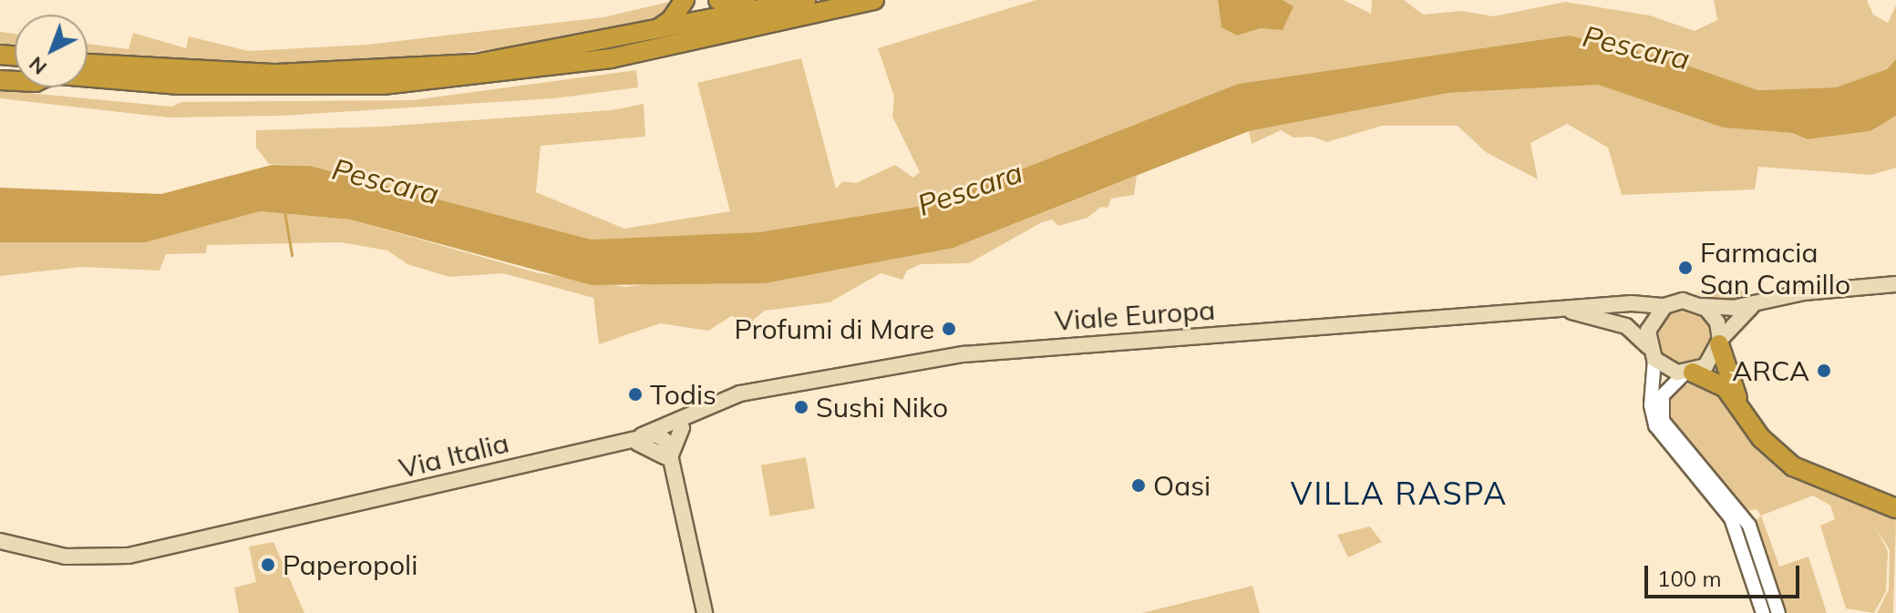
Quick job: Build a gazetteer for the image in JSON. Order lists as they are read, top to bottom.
{
  "streets": {
    "main road": ["Viale Europa", "Via Italia"]
  },
  "crossings": [
    ["Viale Europa", "Via Italia"]
  ],
  "districts": ["VILLA RASPA"],
  "water": ["Pescara"],
  "places": [
    "Farmacia San Camillo",
    "Profumi di Mare",
    "ARCA",
    "Todis",
    "Sushi Niko",
    "Oasi",
    "Paperopoli"
  ],
  "scale_bar": "100 m",
  "north": "bottom left"
}
